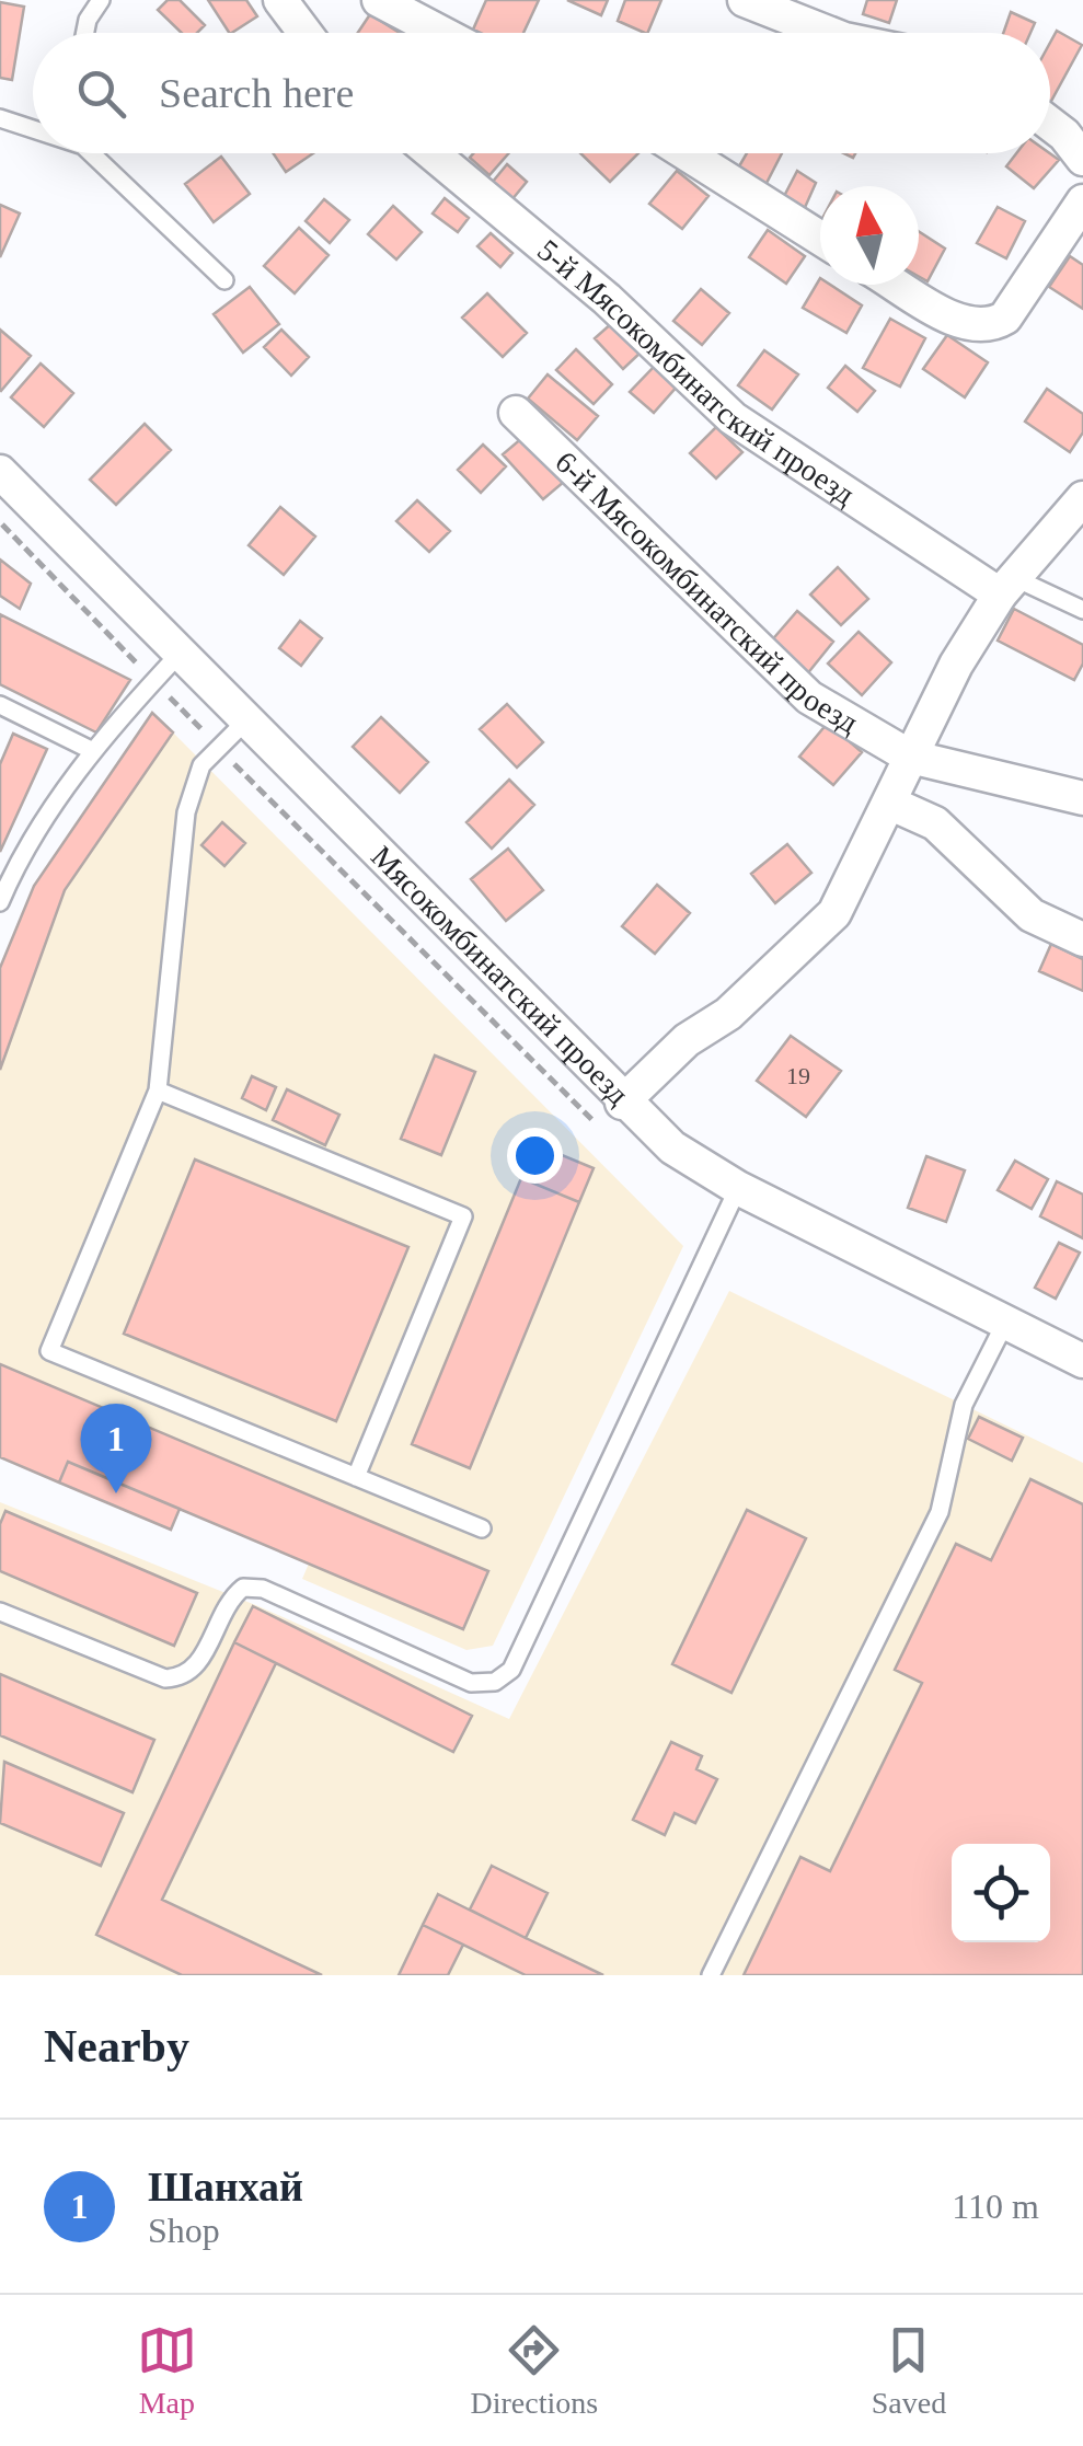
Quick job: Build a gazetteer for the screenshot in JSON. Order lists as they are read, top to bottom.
{
  "streets": {
    "street": ["5-й Мясокомбинатский проезд", "6-й Мясокомбинатский проезд", "Мясокомбинатский проезд"]
  },
  "house_numbers": ["19"],
  "north": "top",
  "page": {
    "search": "Search here",
    "pins": "1",
    "heading": "Nearby",
    "list": [
      {
        "mark": "1",
        "name": "Шанхай",
        "note": "Shop",
        "value": "110 m"
      }
    ],
    "nav": ["Map", "Directions", "Saved"]
  }
}
